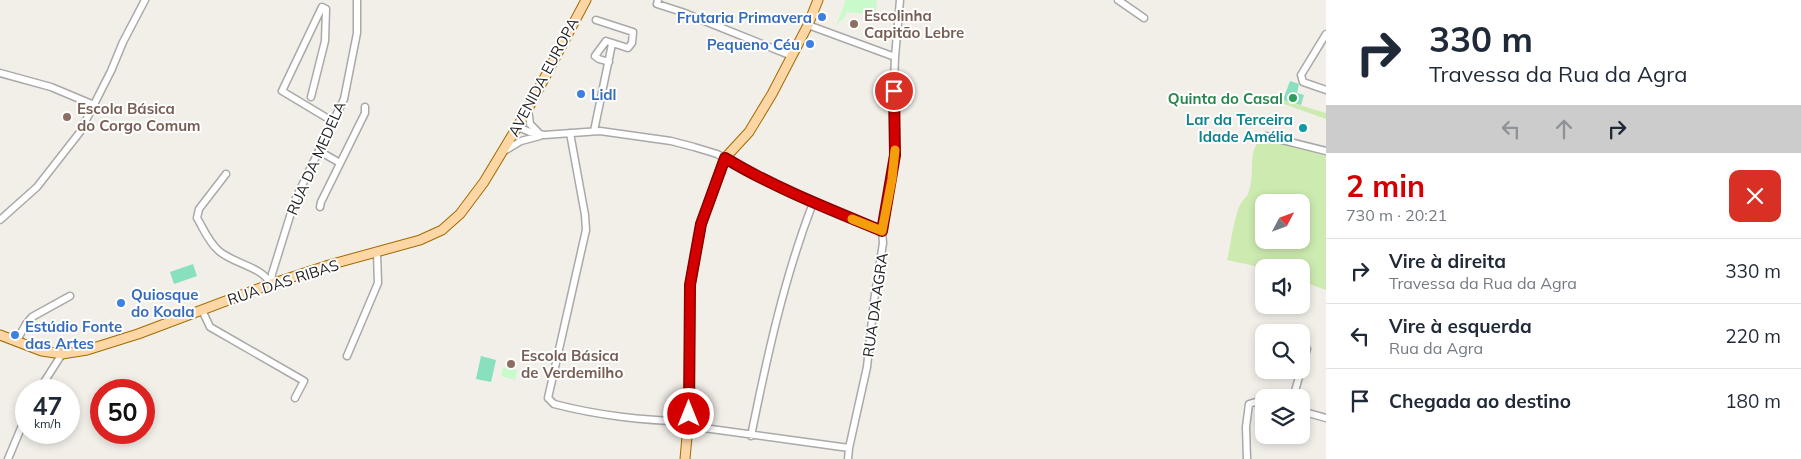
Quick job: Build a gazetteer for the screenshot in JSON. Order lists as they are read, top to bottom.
{
  "streets": {
    "main road": ["AVENIDA EUROPA", "RUA DAS RIBAS"],
    "street": ["RUA DA MEDELA", "RUA DA AGRA"]
  },
  "crossings": [
    ["AVENIDA EUROPA", "RUA DAS RIBAS"],
    ["RUA DA MEDELA", "RUA DAS RIBAS"]
  ],
  "places": [
    "Frutaria Primavera",
    "Escolinha Capitão Lebre",
    "Pequeno Céu",
    "Lidl",
    "Quinta do Casal",
    "Escola Básica do Corgo Comum",
    "Lar da Terceira Idade Amélia",
    "Quiosque do Koala",
    "Estúdio Fonte das Artes",
    "Escola Básica de Verdemilho"
  ],
  "north": "top right",
  "page": {
    "turn": ["330 m", "Travessa da Rua da Agra"],
    "heading": ["2 min", "730 m · 20:21"],
    "list": [
      {
        "name": "Vire à direita",
        "note": "Travessa da Rua da Agra",
        "value": "330 m"
      },
      {
        "name": "Vire à esquerda",
        "note": "Rua da Agra",
        "value": "220 m"
      },
      {
        "name": "Chegada ao destino",
        "value": "180 m"
      }
    ],
    "speed": "47 km/h",
    "limit": "50"
  }
}
